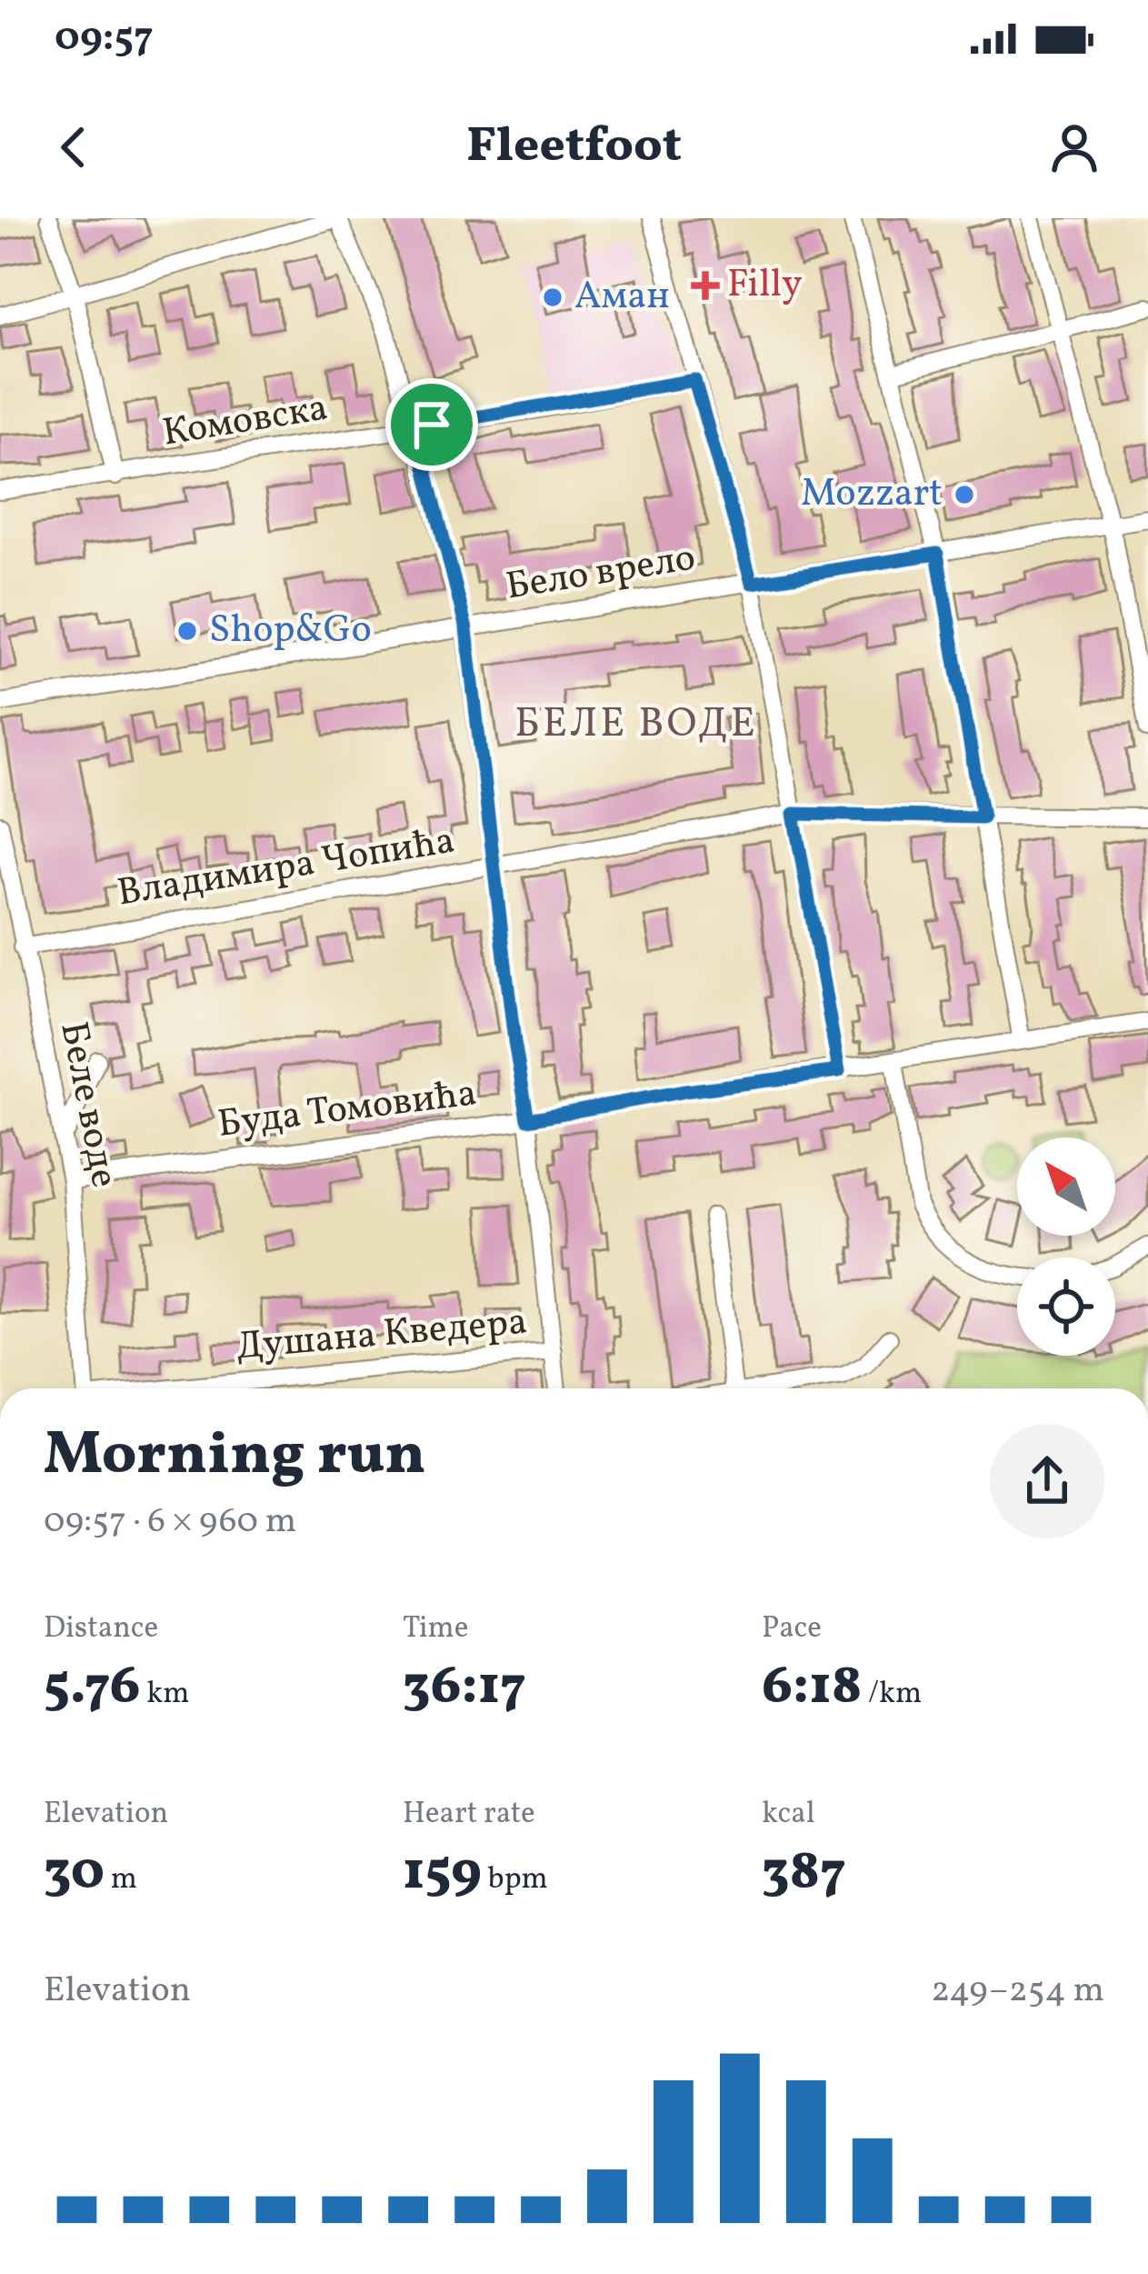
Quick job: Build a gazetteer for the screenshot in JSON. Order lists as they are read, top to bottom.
{
  "streets": {
    "street": [
      "Комовска",
      "Бело врело",
      "Владимира Чопића",
      "Беле воде",
      "Буда Томовића",
      "Душана Кведера"
    ]
  },
  "crossings": [
    ["Владимира Чопића", "Беле воде"],
    ["Беле воде", "Буда Томовића"]
  ],
  "districts": ["БЕЛЕ ВОДЕ"],
  "places": {
    "health": ["Filly"],
    "other": ["Аман", "Mozzart", "Shop&Go"]
  },
  "north": "top left",
  "page": {
    "status": "09:57",
    "header": "Fleetfoot",
    "heading": ["Morning run", "09:57 · 6 × 960 m"],
    "stats": [
      ["Distance", "5.76 km"],
      ["Time", "36:17"],
      ["Pace", "6:18 /km"],
      ["Elevation", "30 m"],
      ["Heart rate", "159 bpm"],
      ["kcal", "387"]
    ],
    "chart": ["Elevation", "249–254 m"]
  }
}
